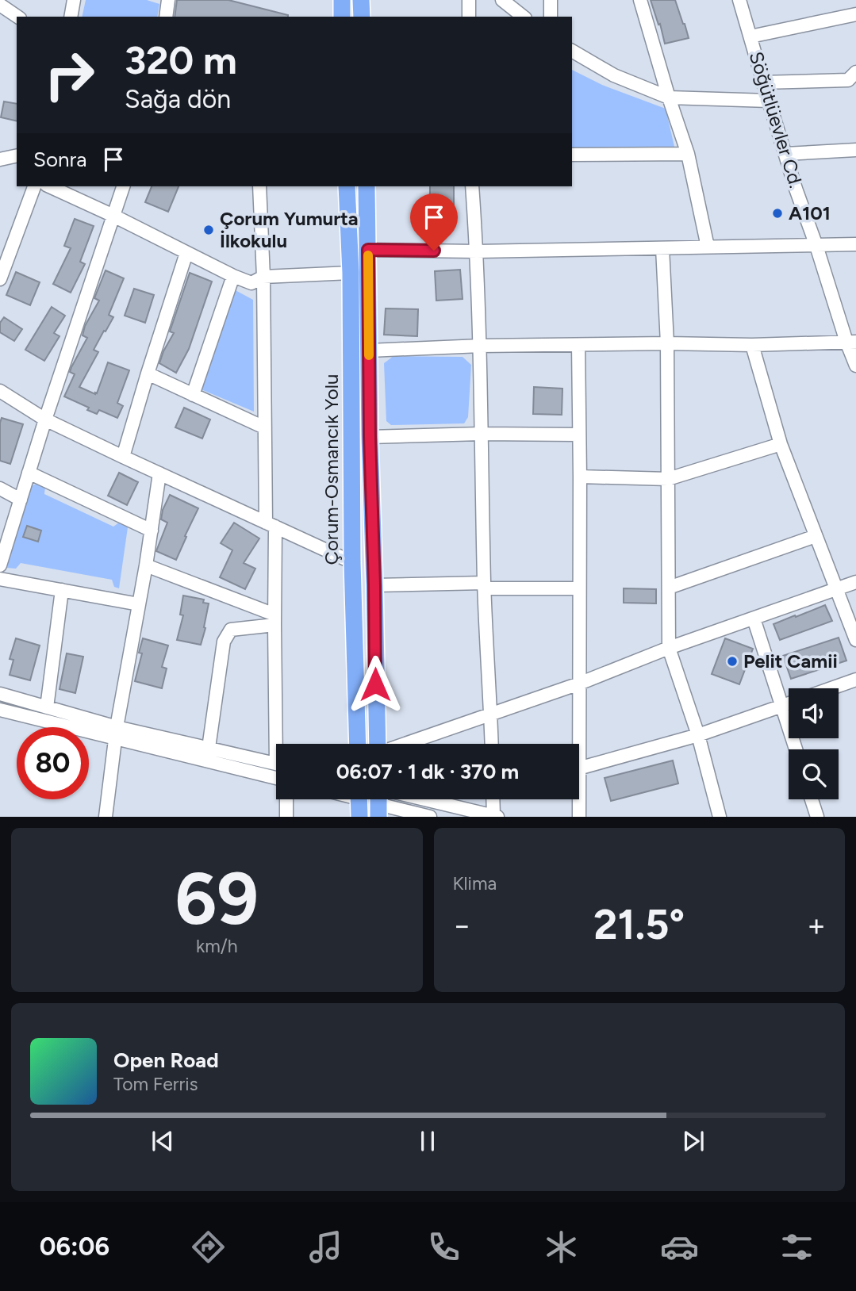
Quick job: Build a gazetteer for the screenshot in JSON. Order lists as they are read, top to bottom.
{
  "streets": {
    "highway": ["Çorum-Osmancık Yolu"],
    "street": ["Söğütlüevler Cd."]
  },
  "places": ["A101", "Çorum Yumurta İlkokulu", "Pelit Camii"],
  "page": {
    "turn": ["320 m", "Sağa dön"],
    "then": "Sonra",
    "limit": "80",
    "trip": "06:07 · 1 dk · 370 m",
    "tile": [
      ["69", "km/h"],
      "Klima"
    ],
    "heat": ["−", "21.5°", "+"],
    "song": ["Open Road", "Tom Ferris"],
    "tabs": "06:06"
  }
}
